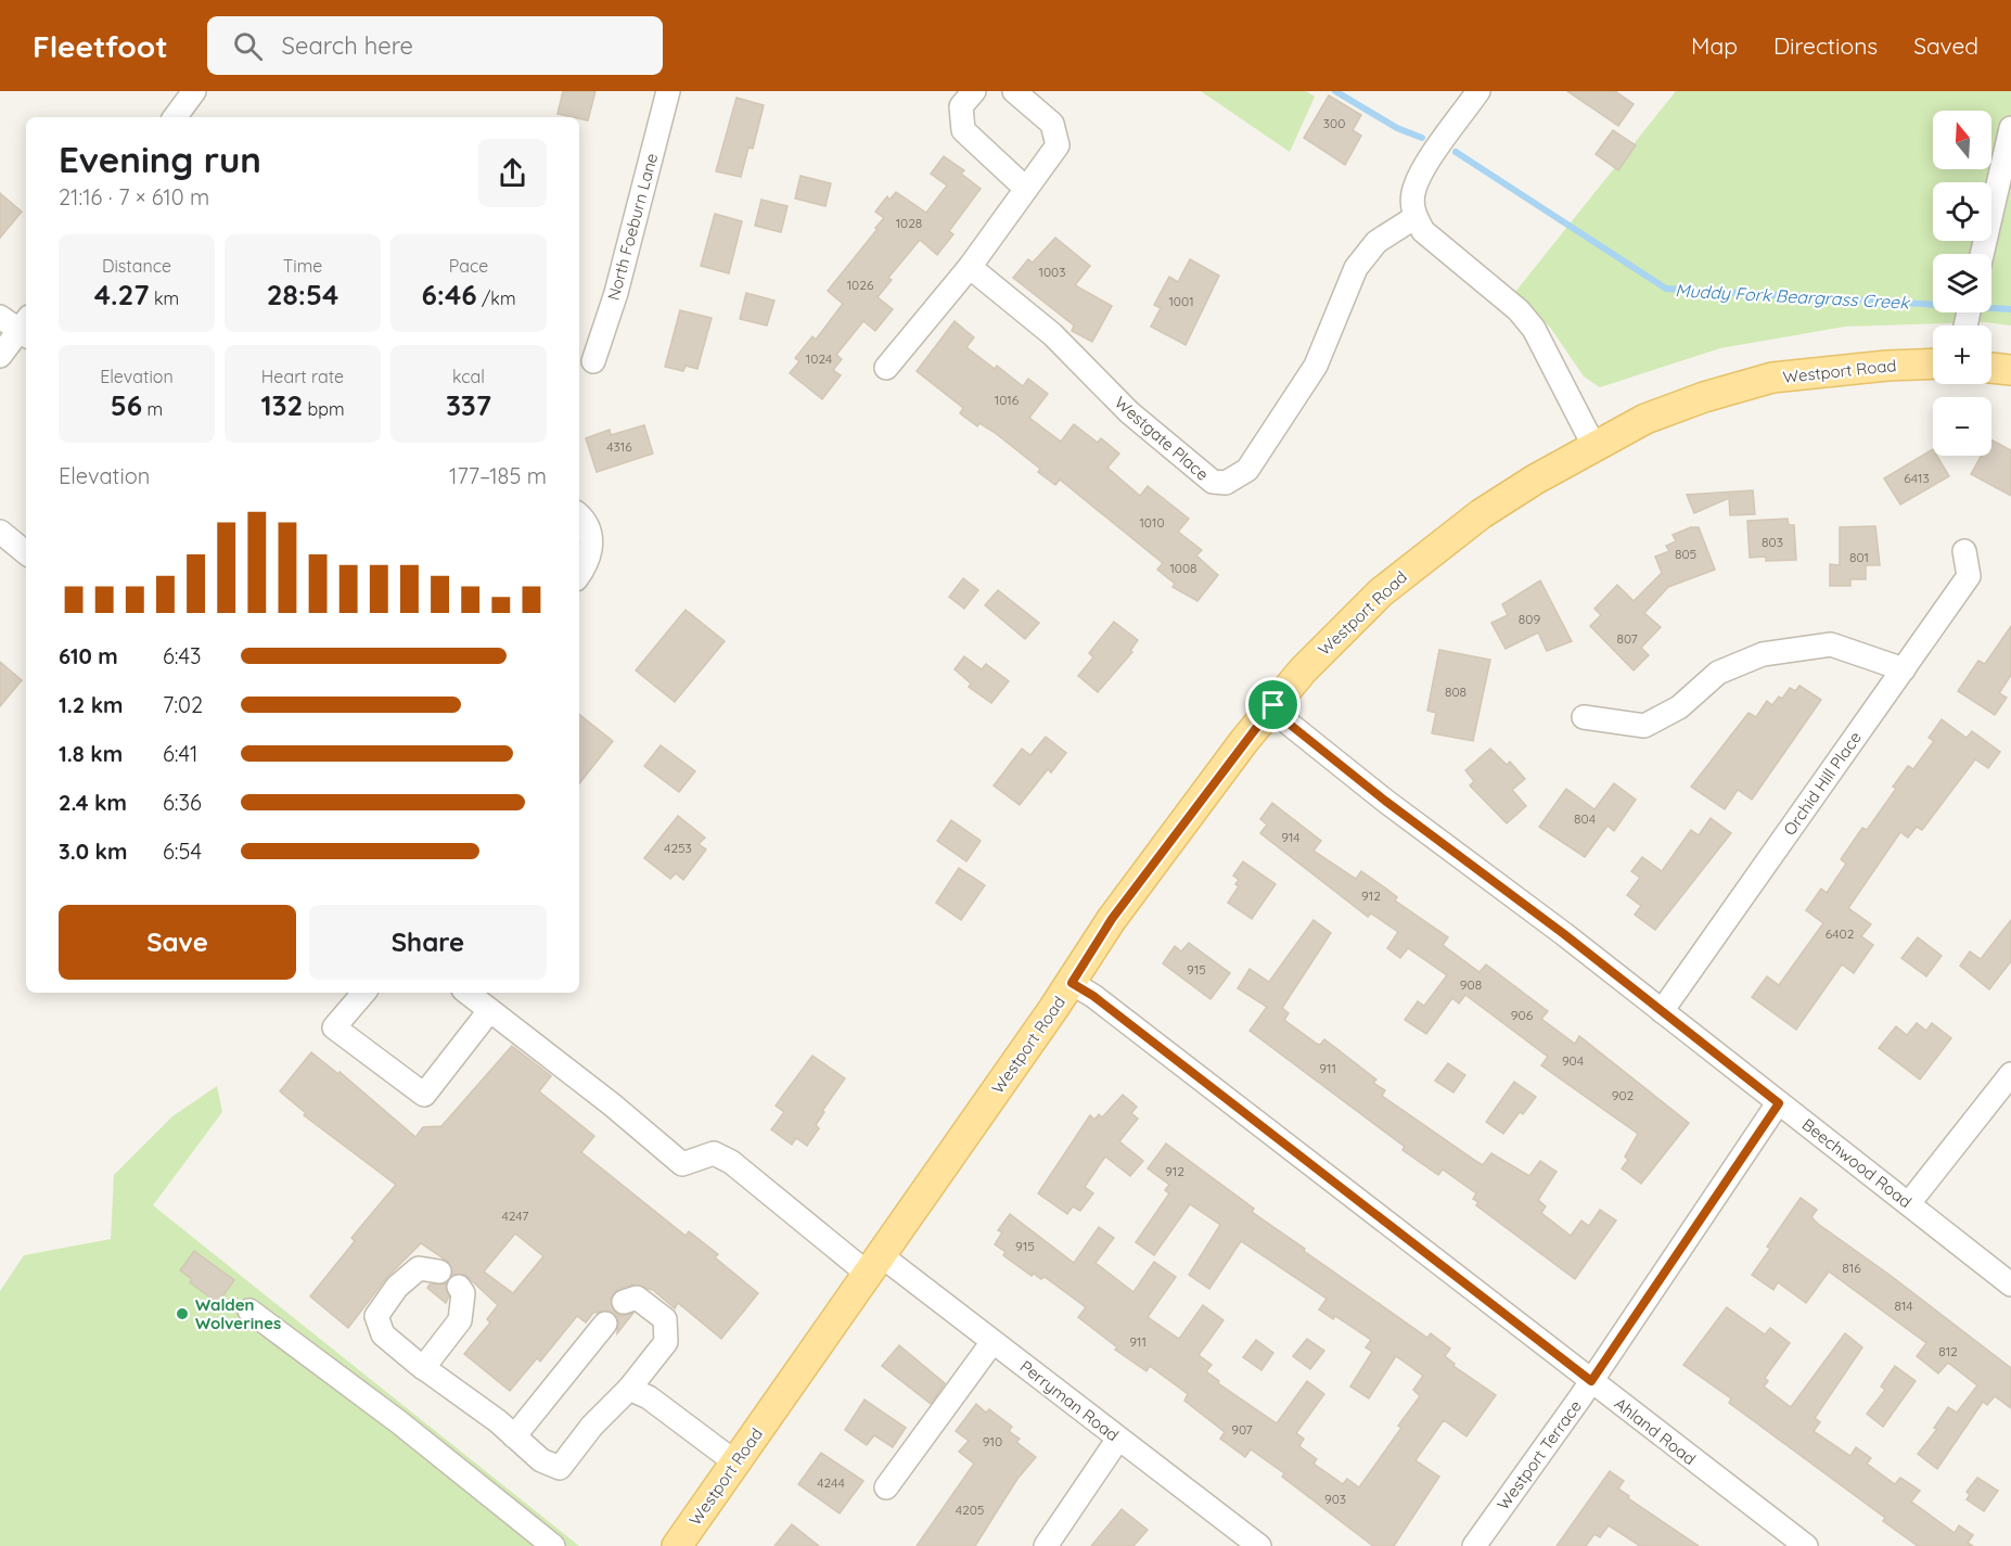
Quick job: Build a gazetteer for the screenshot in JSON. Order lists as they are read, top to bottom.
{
  "streets": {
    "main road": ["Westport Road"],
    "street": [
      "North Foeburn Lane",
      "Westgate Place",
      "Orchid Hill Place",
      "Beechwood Road",
      "Perryman Road",
      "Ahland Road",
      "Westport Terrace"
    ]
  },
  "crossings": [
    ["Westport Road", "Beechwood Road"],
    ["Westport Road", "Perryman Road"],
    ["Westport Road", "Ahland Road"],
    ["Orchid Hill Place", "Beechwood Road"],
    ["Beechwood Road", "Westport Terrace"],
    ["Ahland Road", "Westport Terrace"]
  ],
  "water": ["Muddy Fork Beargrass Creek"],
  "places": ["Walden Wolverines"],
  "house_numbers": [
    "300",
    "1028",
    "1003",
    "1026",
    "1001",
    "1024",
    "1016",
    "4316",
    "6413",
    "1010",
    "803",
    "805",
    "801",
    "1008",
    "809",
    "807",
    "808",
    "804",
    "914",
    "4253",
    "912",
    "6402",
    "915",
    "908",
    "906",
    "904",
    "911",
    "902",
    "912",
    "4247",
    "915",
    "816",
    "814",
    "911",
    "812",
    "907",
    "910",
    "4244",
    "903",
    "4205"
  ],
  "north": "top",
  "page": {
    "header": "Fleetfoot",
    "search": "Search here",
    "nav": ["Map", "Directions", "Saved"],
    "map_buttons": ["+", "−"],
    "heading": ["Evening run", "21:16 · 7 × 610 m"],
    "stats": [
      ["Distance", "4.27 km"],
      ["Time", "28:54"],
      ["Pace", "6:46 /km"],
      ["Elevation", "56 m"],
      ["Heart rate", "132 bpm"],
      ["kcal", "337"]
    ],
    "chart": ["Elevation", "177–185 m"],
    "list": [
      {
        "name": "610 m",
        "note": "6:43"
      },
      {
        "name": "1.2 km",
        "note": "7:02"
      },
      {
        "name": "1.8 km",
        "note": "6:41"
      },
      {
        "name": "2.4 km",
        "note": "6:36"
      },
      {
        "name": "3.0 km",
        "note": "6:54"
      }
    ],
    "buttons": ["Save", "Share"]
  }
}
